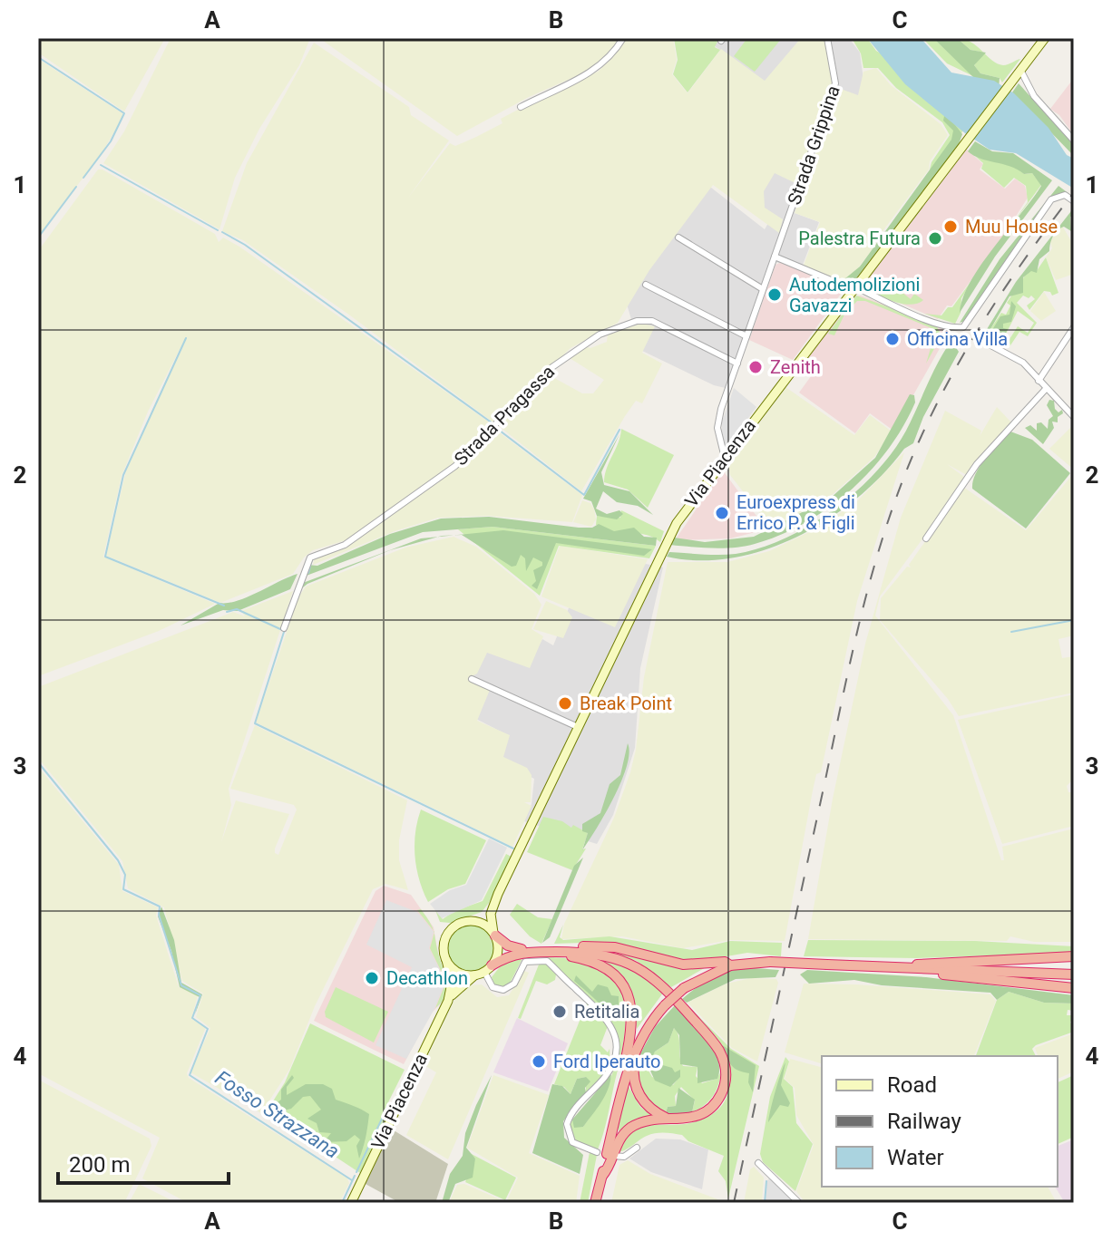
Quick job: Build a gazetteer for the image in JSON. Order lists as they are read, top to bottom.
{
  "streets": {
    "main road": ["Via Piacenza"],
    "street": ["Strada Grippina", "Strada Pragassa"]
  },
  "crossings": [
    ["Strada Grippina", "Strada Pragassa"],
    ["Strada Grippina", "Via Piacenza"]
  ],
  "water": ["Fosso Strazzana"],
  "places": [
    "Muu House",
    "Palestra Futura",
    "Autodemolizioni Gavazzi",
    "Officina Villa",
    "Zenith",
    "Euroexpress di Errico P. & Figli",
    "Break Point",
    "Decathlon",
    "Retitalia",
    "Ford Iperauto"
  ],
  "legend": ["Road", "Railway", "Water"],
  "scale_bar": "200 m",
  "grid": {
    "columns": ["A", "B", "C"],
    "rows": [
      "1",
      "2",
      "3",
      "4"
    ]
  }
}
